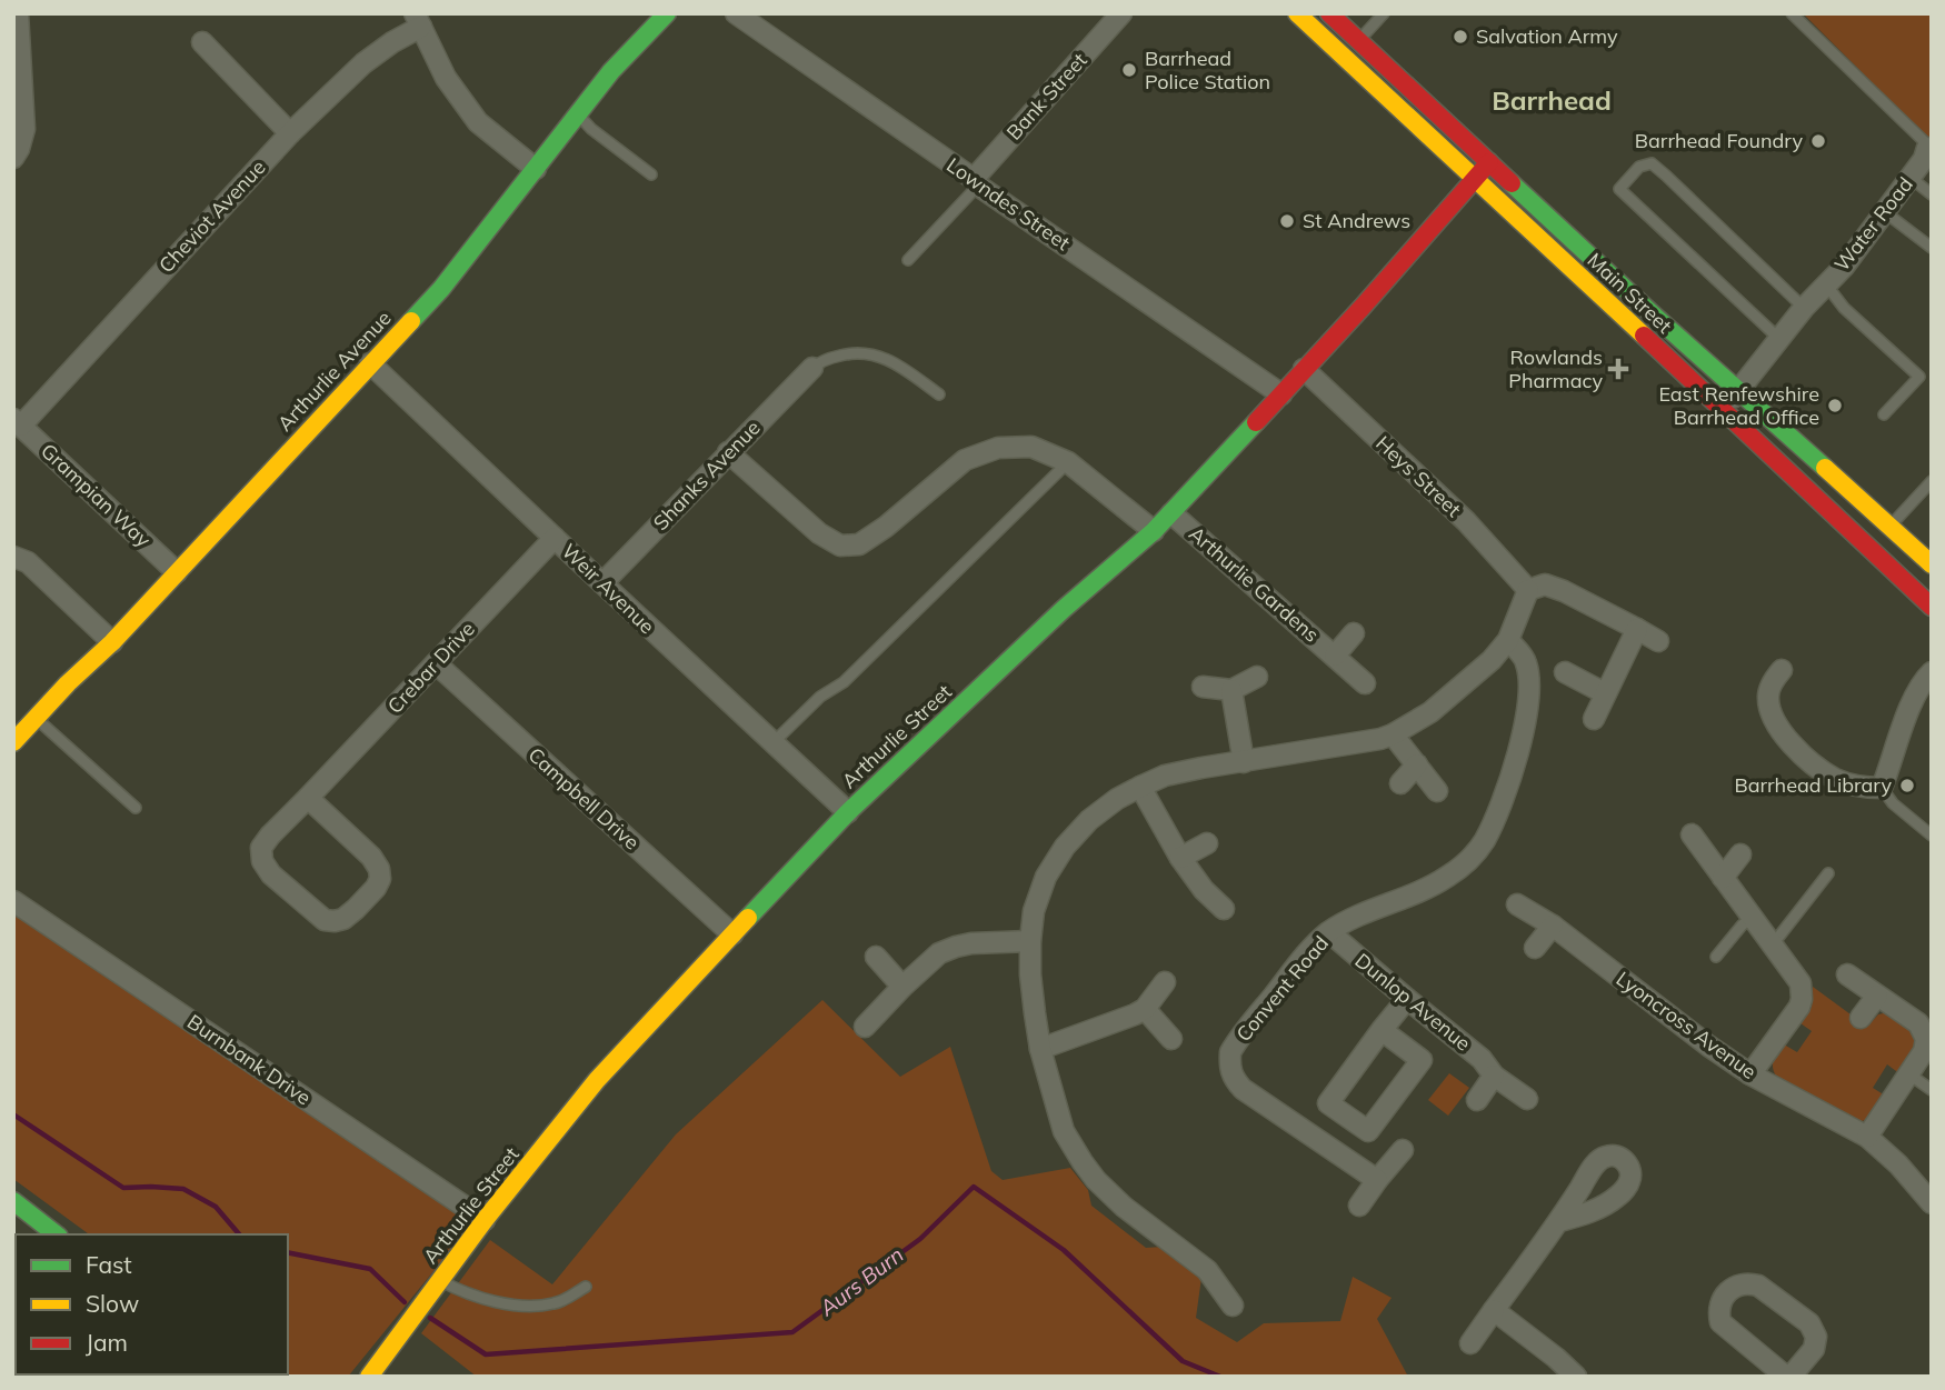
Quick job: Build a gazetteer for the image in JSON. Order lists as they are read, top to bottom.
{
  "streets": {
    "street": [
      "Bank Street",
      "Lowndes Street",
      "Cheviot Avenue",
      "Water Road",
      "Main Street",
      "Arthurlie Avenue",
      "Shanks Avenue",
      "Heys Street",
      "Grampian Way",
      "Arthurlie Gardens",
      "Weir Avenue",
      "Crebar Drive",
      "Arthurlie Street",
      "Campbell Drive",
      "Convent Road",
      "Dunlop Avenue",
      "Lyoncross Avenue",
      "Burnbank Drive"
    ]
  },
  "crossings": [
    ["Bank Street", "Lowndes Street"],
    ["Lowndes Street", "Arthurlie Street"],
    ["Cheviot Avenue", "Grampian Way"],
    ["Water Road", "Main Street"],
    ["Main Street", "Arthurlie Street"],
    ["Arthurlie Avenue", "Grampian Way"],
    ["Arthurlie Avenue", "Weir Avenue"],
    ["Shanks Avenue", "Weir Avenue"],
    ["Heys Street", "Arthurlie Street"],
    ["Arthurlie Gardens", "Arthurlie Street"],
    ["Weir Avenue", "Crebar Drive"],
    ["Weir Avenue", "Arthurlie Street"],
    ["Crebar Drive", "Campbell Drive"],
    ["Arthurlie Street", "Campbell Drive"],
    ["Arthurlie Street", "Burnbank Drive"],
    ["Convent Road", "Dunlop Avenue"]
  ],
  "districts": ["Barrhead"],
  "water": ["Aurs Burn"],
  "places": {
    "other": [
      "Salvation Army",
      "Barrhead Police Station",
      "Barrhead Foundry",
      "St Andrews",
      "East Renfewshire Barrhead Office",
      "Barrhead Library"
    ],
    "health": ["Rowlands Pharmacy"]
  },
  "legend": ["Fast", "Slow", "Jam"]
}
